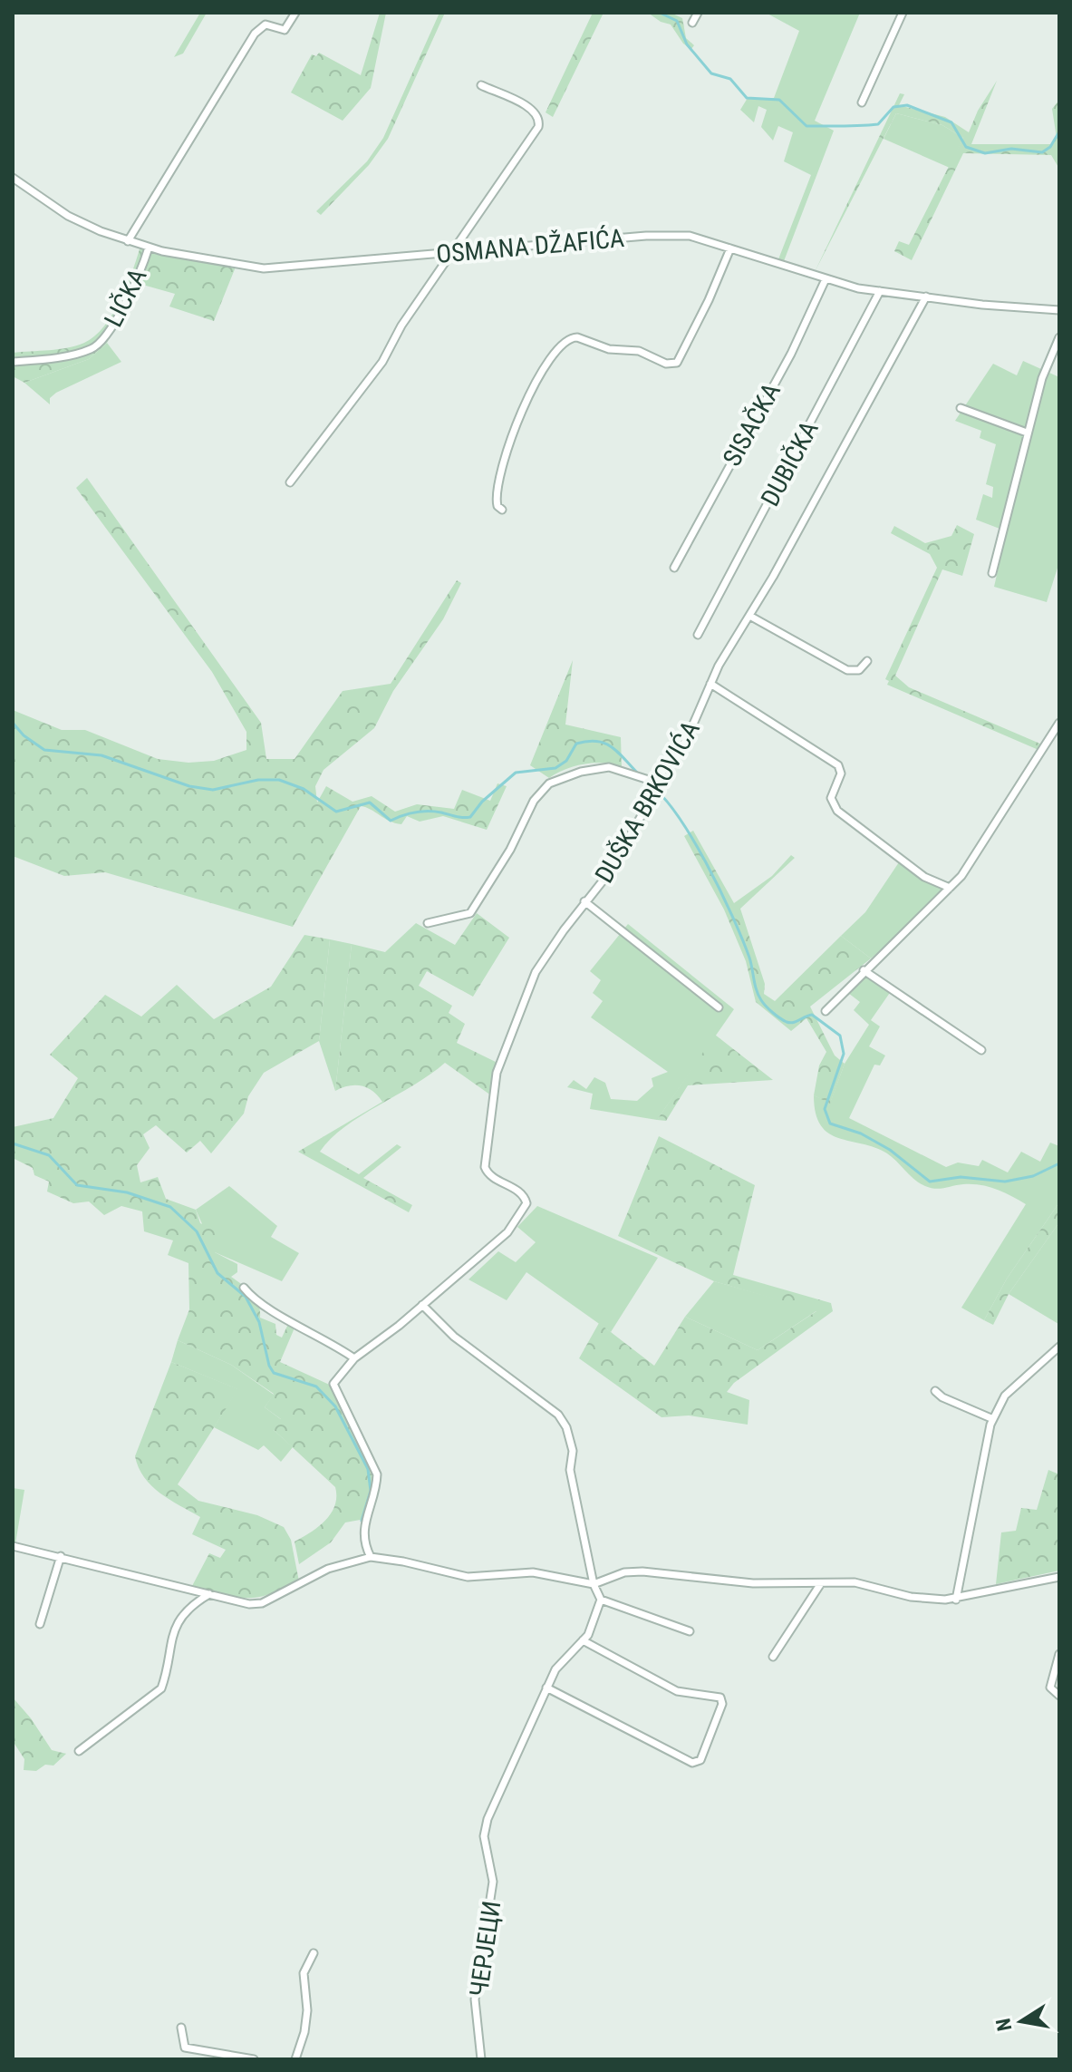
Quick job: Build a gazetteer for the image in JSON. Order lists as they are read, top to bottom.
{
  "streets": {
    "street": [
      "OSMANA DŽAFIĆA",
      "LIČKA",
      "SISAČKA",
      "DUBIČKA",
      "DUŠKA BRKOVIĆA",
      "ЧЕРЈЕЦИ"
    ]
  },
  "crossings": [
    ["OSMANA DŽAFIĆA", "LIČKA"],
    ["OSMANA DŽAFIĆA", "SISAČKA"],
    ["OSMANA DŽAFIĆA", "DUBIČKA"],
    ["OSMANA DŽAFIĆA", "DUŠKA BRKOVIĆA"]
  ],
  "north": "left"
}
